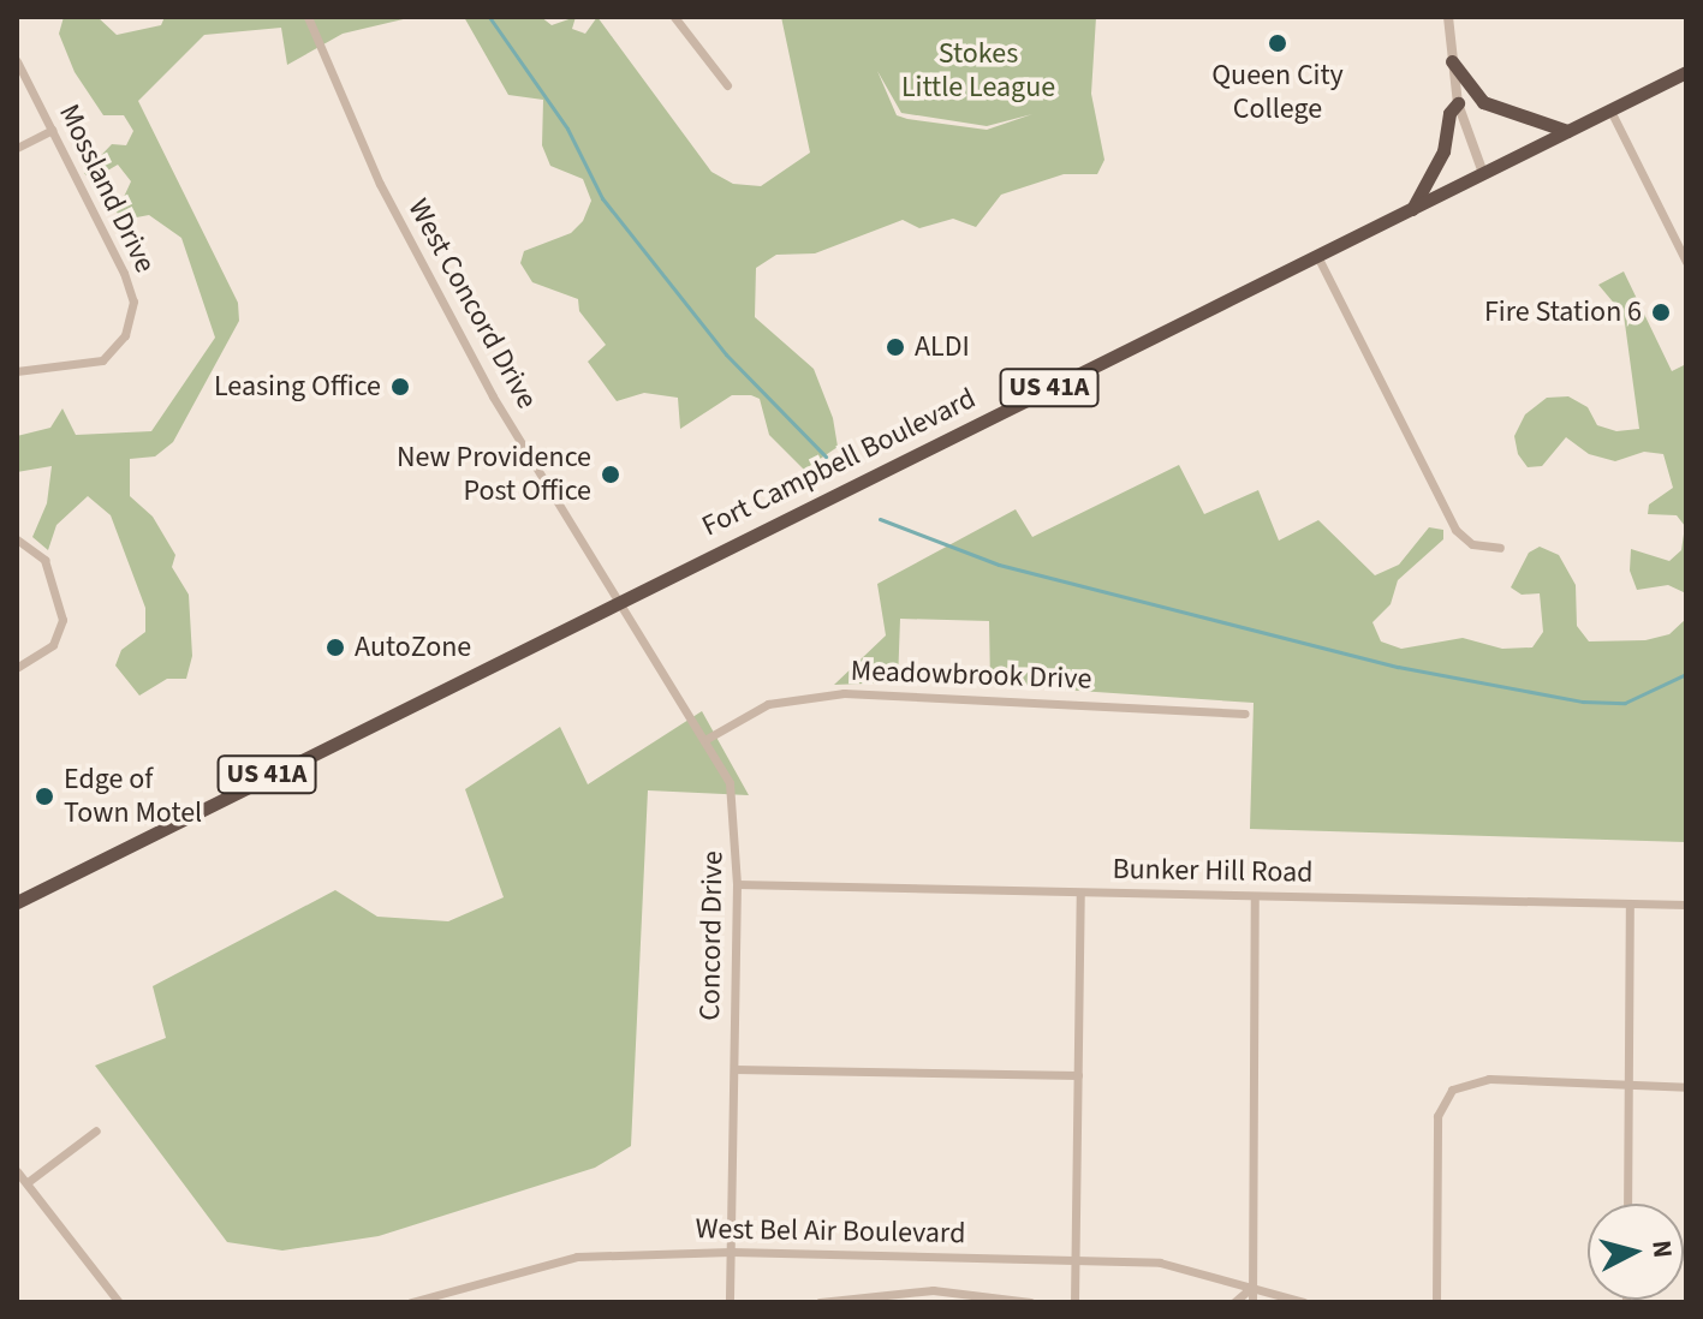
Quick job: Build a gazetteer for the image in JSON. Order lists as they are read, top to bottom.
{
  "streets": {
    "highway": ["US 41A", "Fort Campbell Boulevard"],
    "street": [
      "Mossland Drive",
      "West Concord Drive",
      "Meadowbrook Drive",
      "Bunker Hill Road",
      "Concord Drive",
      "West Bel Air Boulevard"
    ]
  },
  "crossings": [
    ["West Concord Drive", "Fort Campbell Boulevard"],
    ["West Concord Drive", "Concord Drive"],
    ["Fort Campbell Boulevard", "Concord Drive"],
    ["Meadowbrook Drive", "Concord Drive"],
    ["Bunker Hill Road", "Concord Drive"],
    ["Concord Drive", "West Bel Air Boulevard"]
  ],
  "parks": ["Stokes Little League"],
  "places": [
    "Queen City College",
    "Fire Station 6",
    "ALDI",
    "Leasing Office",
    "New Providence Post Office",
    "AutoZone",
    "Edge of Town Motel"
  ],
  "north": "right"
}
